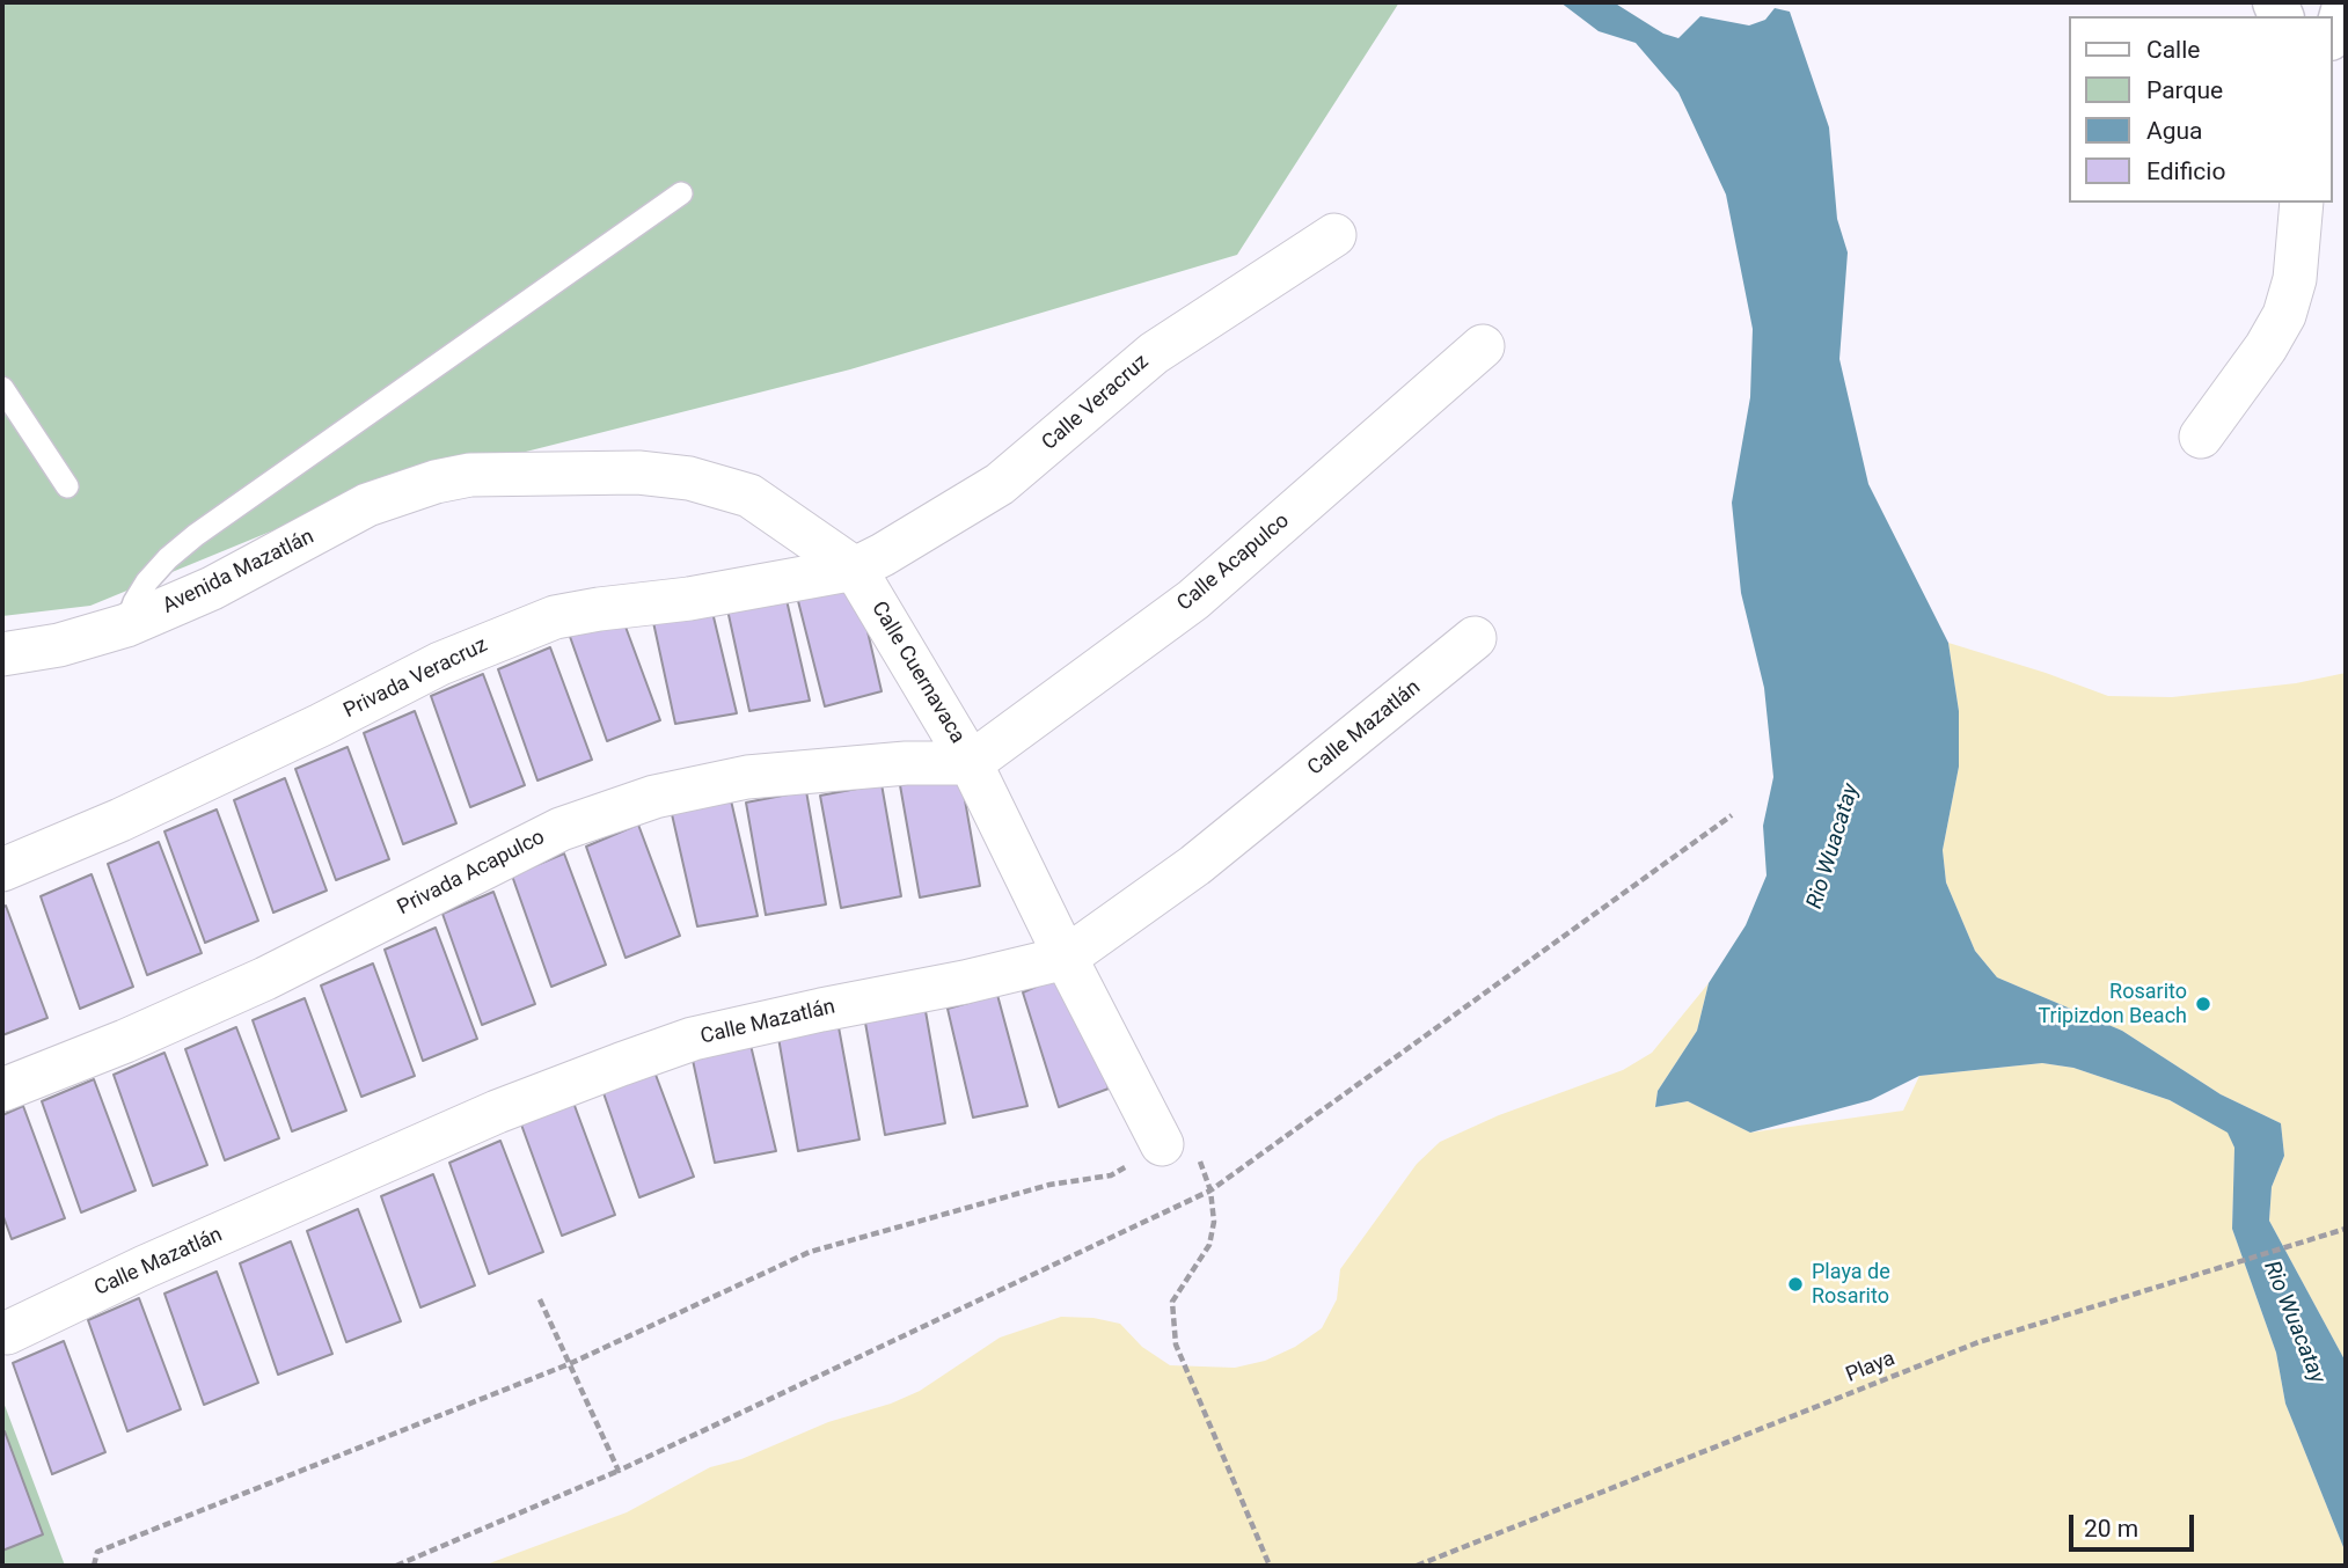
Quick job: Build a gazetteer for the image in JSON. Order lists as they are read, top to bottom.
{
  "streets": {
    "street": [
      "Calle Veracruz",
      "Calle Acapulco",
      "Avenida Mazatlán",
      "Calle Cuernavaca",
      "Privada Veracruz",
      "Calle Mazatlán",
      "Privada Acapulco"
    ],
    "path": ["Playa"]
  },
  "crossings": [
    ["Calle Veracruz", "Calle Cuernavaca"],
    ["Calle Veracruz", "Privada Veracruz"],
    ["Calle Acapulco", "Calle Cuernavaca"],
    ["Calle Acapulco", "Privada Acapulco"],
    ["Avenida Mazatlán", "Calle Cuernavaca"],
    ["Calle Cuernavaca", "Privada Veracruz"],
    ["Calle Cuernavaca", "Calle Mazatlán"],
    ["Calle Cuernavaca", "Privada Acapulco"]
  ],
  "water": ["Rio Wuacatay"],
  "places": ["Rosarito Tripizdon Beach", "Playa de Rosarito"],
  "legend": [
    "Calle",
    "Parque",
    "Agua",
    "Edificio"
  ],
  "scale_bar": "20 m"
}
